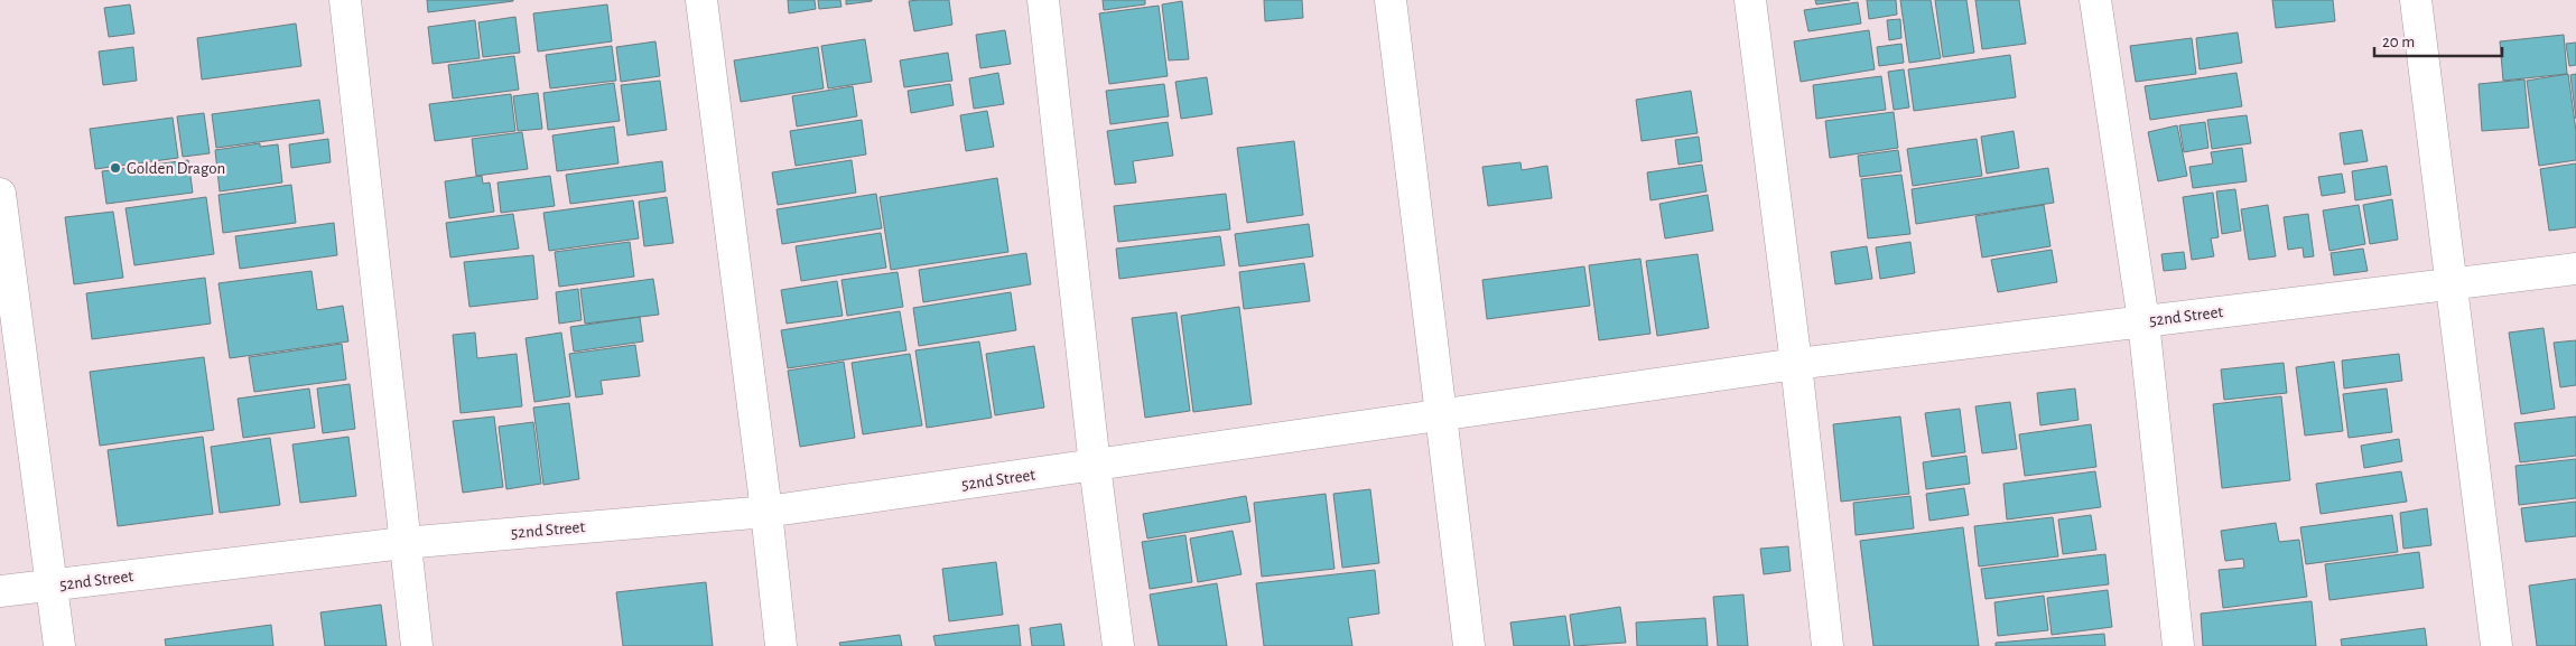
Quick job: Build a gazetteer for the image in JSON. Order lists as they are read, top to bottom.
{
  "streets": {
    "street": ["52nd Street"]
  },
  "places": ["Golden Dragon"],
  "scale_bar": "20 m"
}
